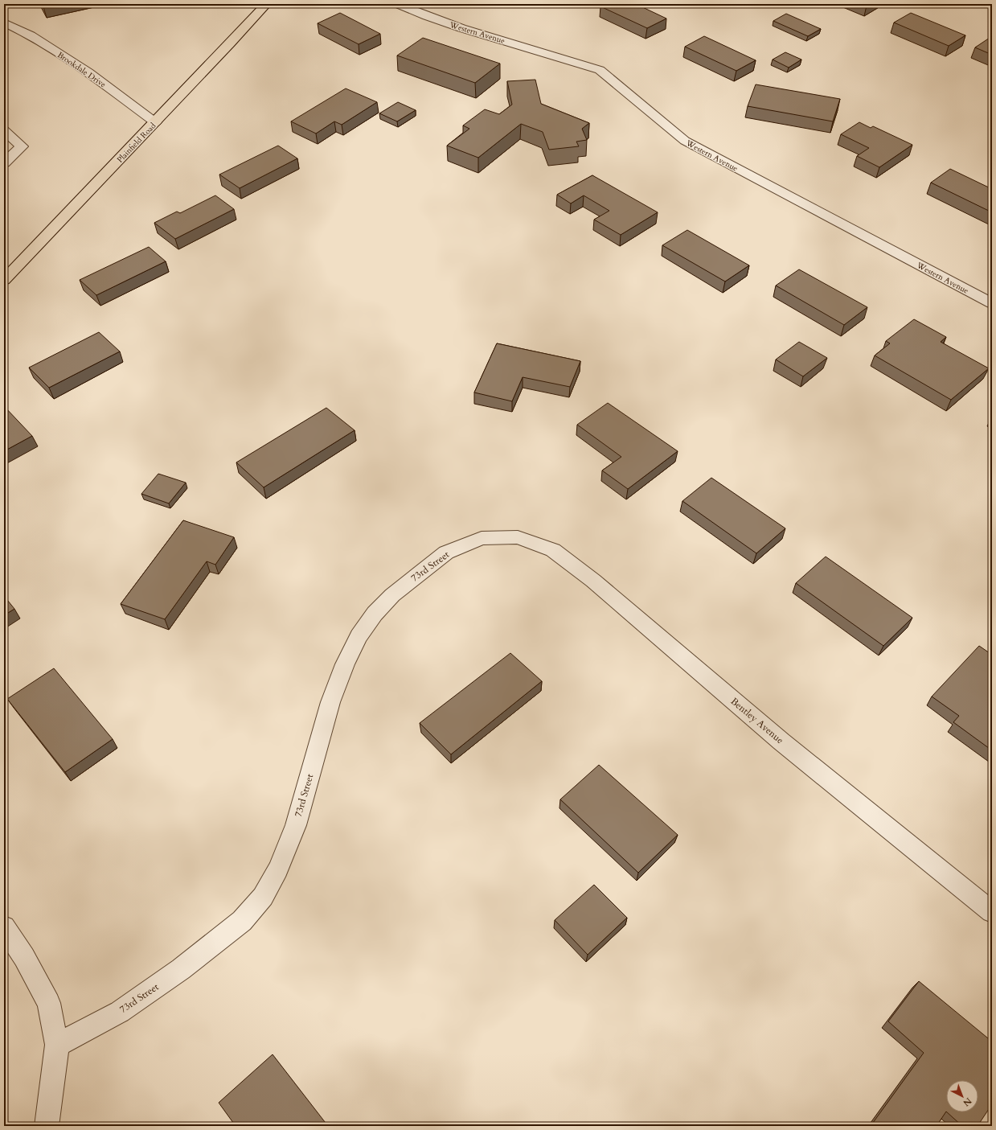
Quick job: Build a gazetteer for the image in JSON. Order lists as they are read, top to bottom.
{
  "streets": {
    "main road": ["Plainfield Road"],
    "street": [
      "Western Avenue",
      "Brookdale Drive",
      "73rd Street",
      "Bentley Avenue"
    ]
  },
  "crossings": [
    ["Brookdale Drive", "Plainfield Road"],
    ["73rd Street", "Bentley Avenue"]
  ],
  "north": "bottom right"
}
